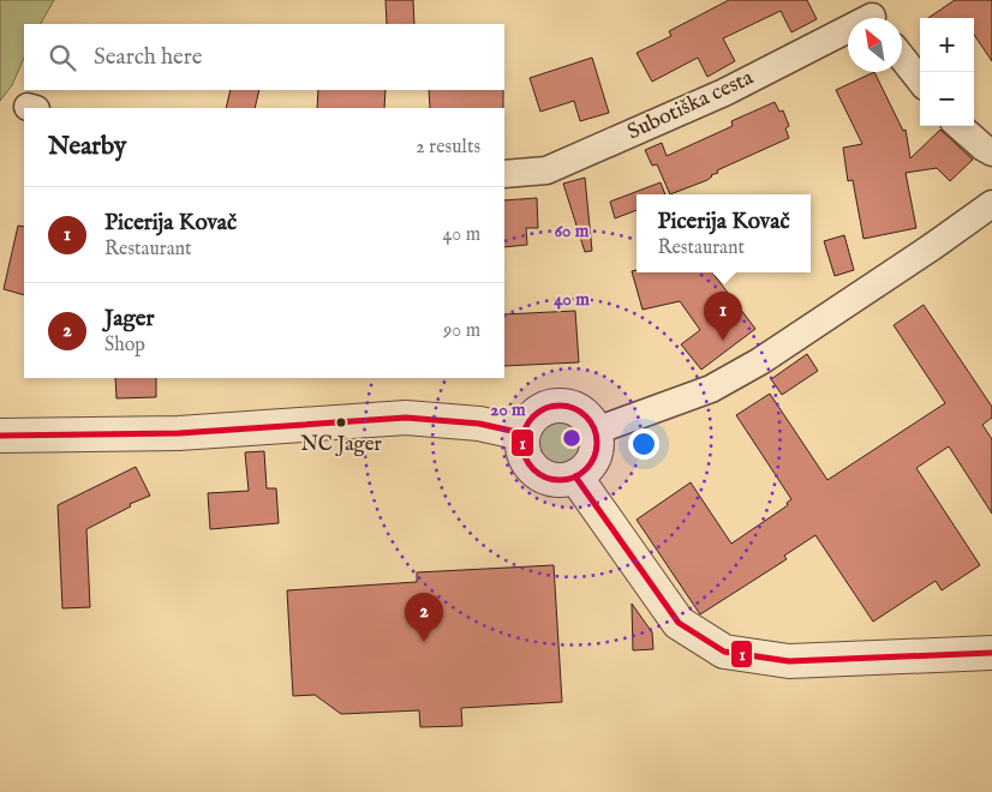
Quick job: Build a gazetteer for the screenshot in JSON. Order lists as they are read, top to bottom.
{
  "streets": {
    "street": ["Subotiška cesta"]
  },
  "places": ["NC Jager"],
  "lines": ["transit line 1"],
  "north": "top left",
  "page": {
    "map_buttons": ["+", "−"],
    "search": "Search here",
    "heading": ["Nearby", "2 results"],
    "list": [
      {
        "mark": "1",
        "name": "Picerija Kovač",
        "note": "Restaurant",
        "value": "40 m"
      },
      {
        "mark": "2",
        "name": "Jager",
        "note": "Shop",
        "value": "90 m"
      }
    ],
    "popup": ["Picerija Kovač", "Restaurant"],
    "pins": ["1", "2"]
  },
  "rings": ["60 m", "40 m", "20 m"]
}
